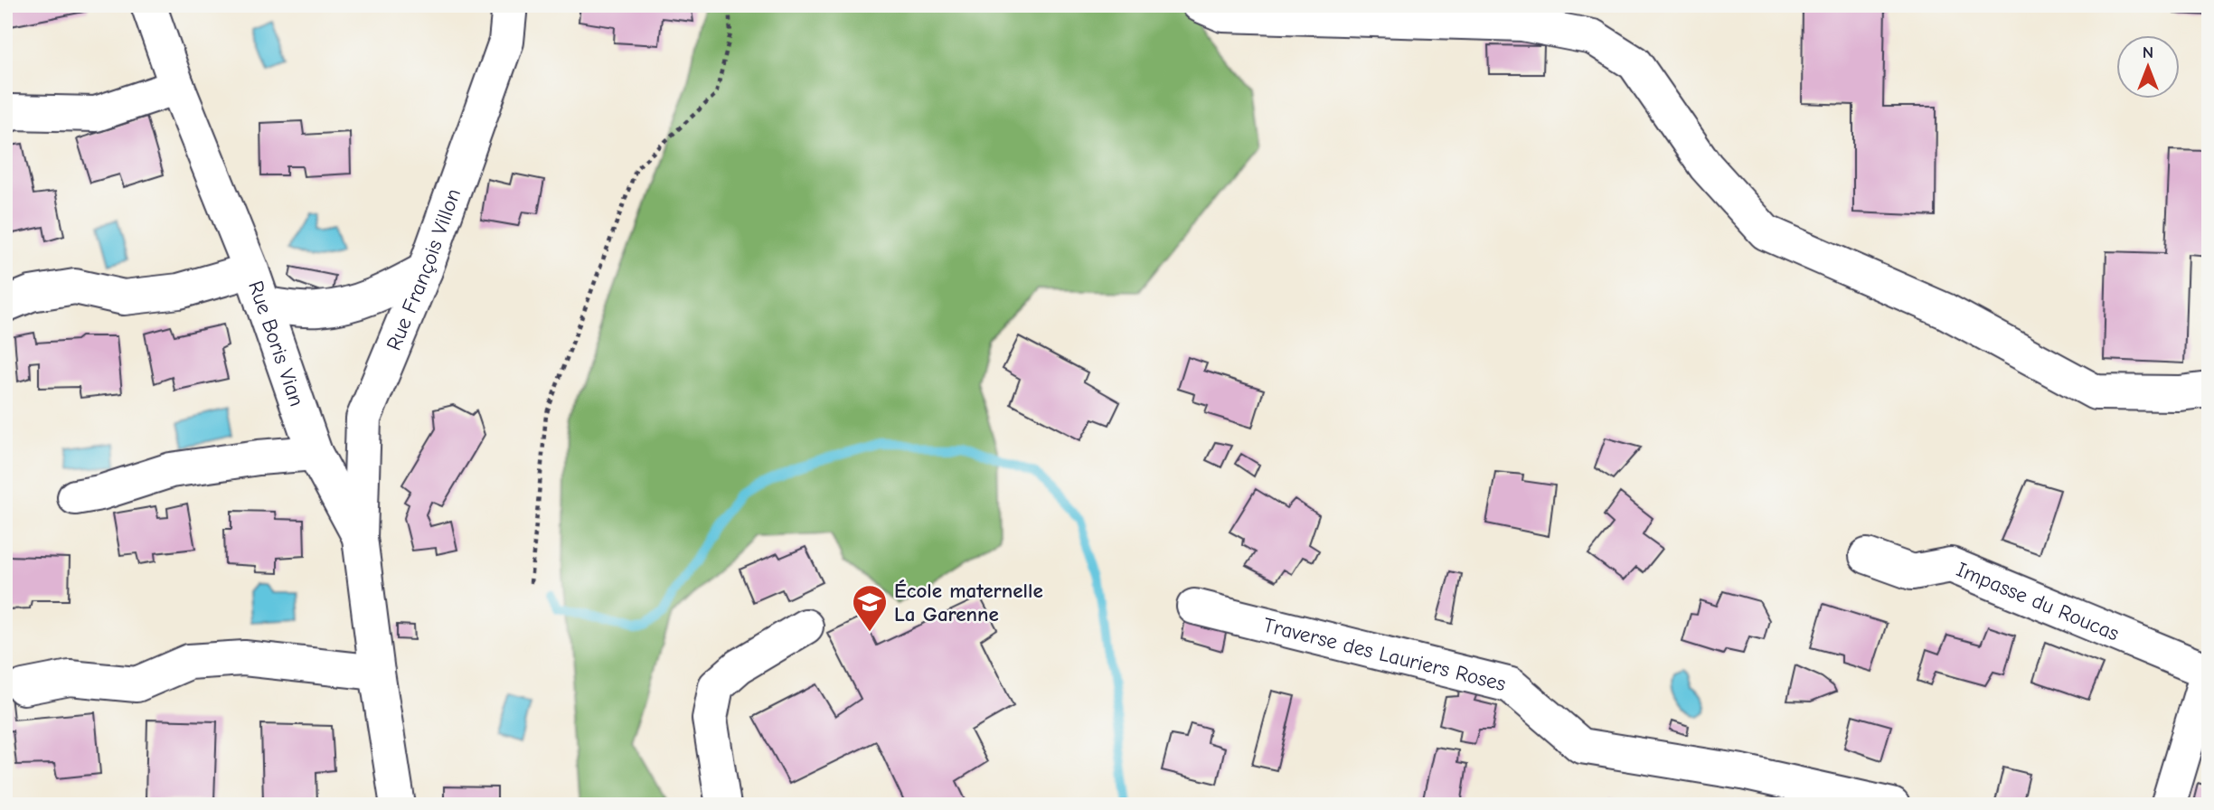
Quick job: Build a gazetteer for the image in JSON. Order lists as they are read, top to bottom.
{
  "streets": {
    "street": [
      "Rue François Villon",
      "Rue Boris Vian",
      "Impasse du Roucas",
      "Traverse des Lauriers Roses"
    ]
  },
  "crossings": [
    ["Rue François Villon", "Rue Boris Vian"]
  ],
  "places": {
    "school or university": ["École maternelle La Garenne"]
  },
  "north": "top"
}
